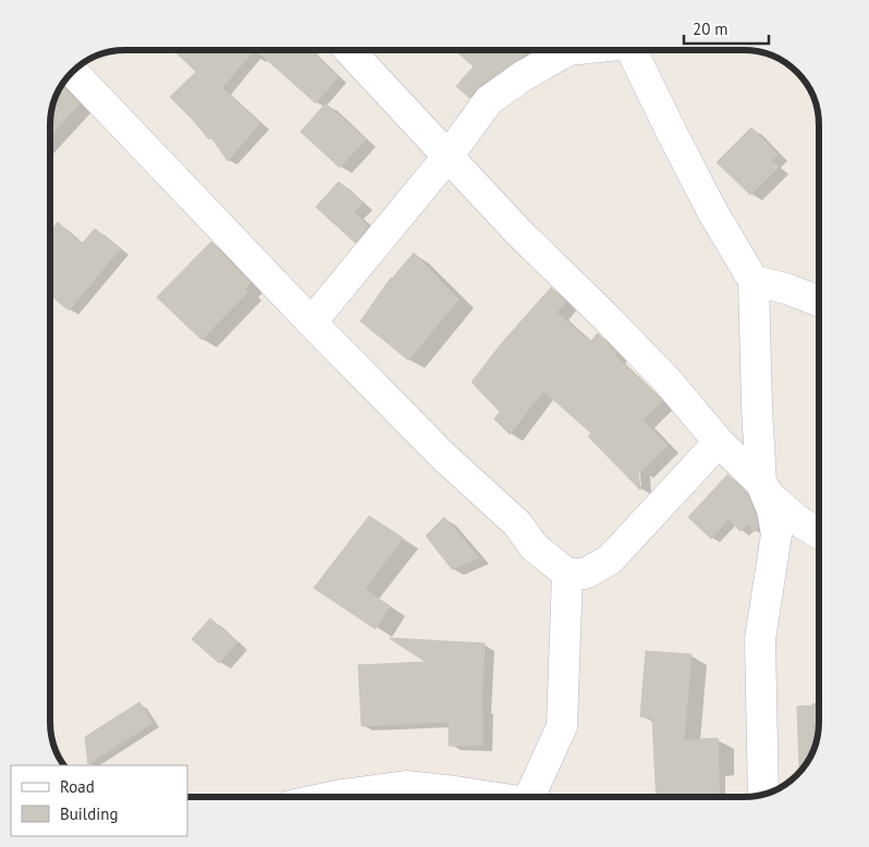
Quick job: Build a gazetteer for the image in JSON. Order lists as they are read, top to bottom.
{
  "legend": ["Road", "Building"],
  "scale_bar": "20 m"
}
